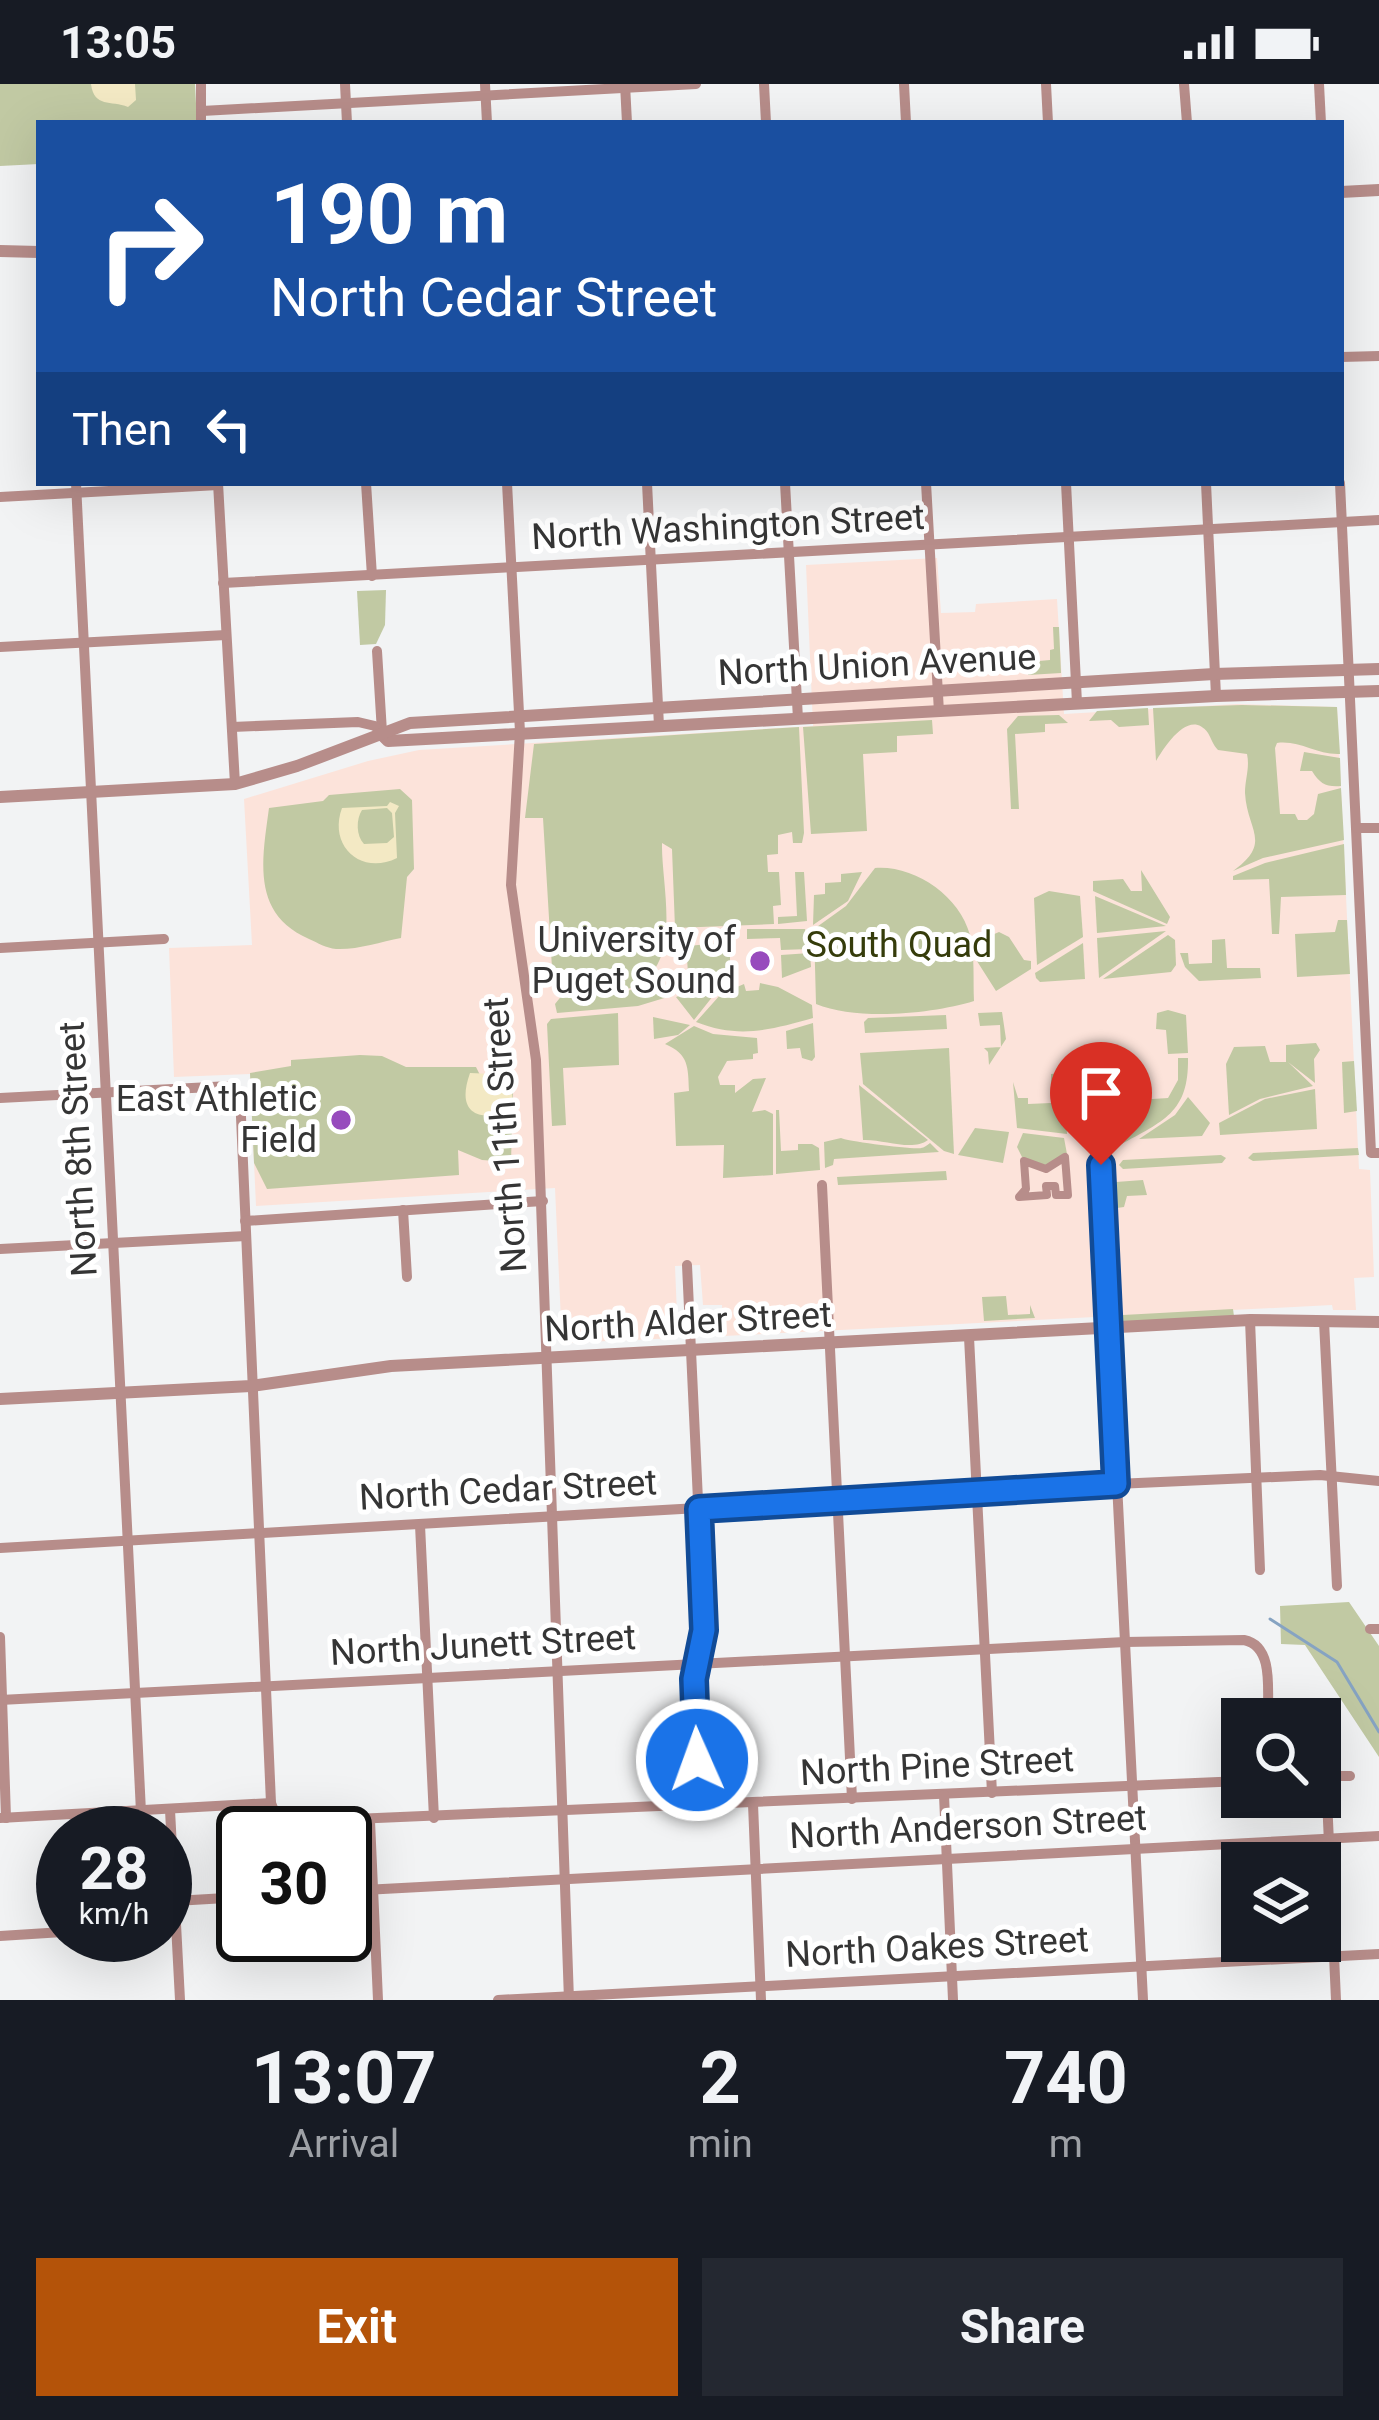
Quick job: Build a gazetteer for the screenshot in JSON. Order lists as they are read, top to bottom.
{
  "streets": {
    "street": [
      "North Washington Street",
      "North Union Avenue",
      "North 11th Street",
      "North 8th Street",
      "North Alder Street",
      "North Cedar Street",
      "North Junett Street",
      "North Pine Street",
      "North Anderson Street",
      "North Oakes Street"
    ]
  },
  "crossings": [
    ["North Washington Street", "North 11th Street"],
    ["North Union Avenue", "North 11th Street"],
    ["North Union Avenue", "North 8th Street"],
    ["North 11th Street", "North Alder Street"],
    ["North 11th Street", "North Cedar Street"],
    ["North 11th Street", "North Junett Street"],
    ["North 11th Street", "North Pine Street"],
    ["North 11th Street", "North Anderson Street"],
    ["North 11th Street", "North Oakes Street"],
    ["North 8th Street", "North Alder Street"],
    ["North 8th Street", "North Cedar Street"],
    ["North 8th Street", "North Junett Street"]
  ],
  "parks": ["South Quad"],
  "places": ["University of Puget Sound", "East Athletic Field"],
  "page": {
    "status": "13:05",
    "turn": ["190 m", "North Cedar Street"],
    "then": "Then",
    "speed": "28 km/h",
    "limit": "30",
    "eta": [
      "13:07",
      "Arrival",
      "2",
      "min",
      "740",
      "m"
    ],
    "buttons": ["Exit", "Share"]
  }
}
